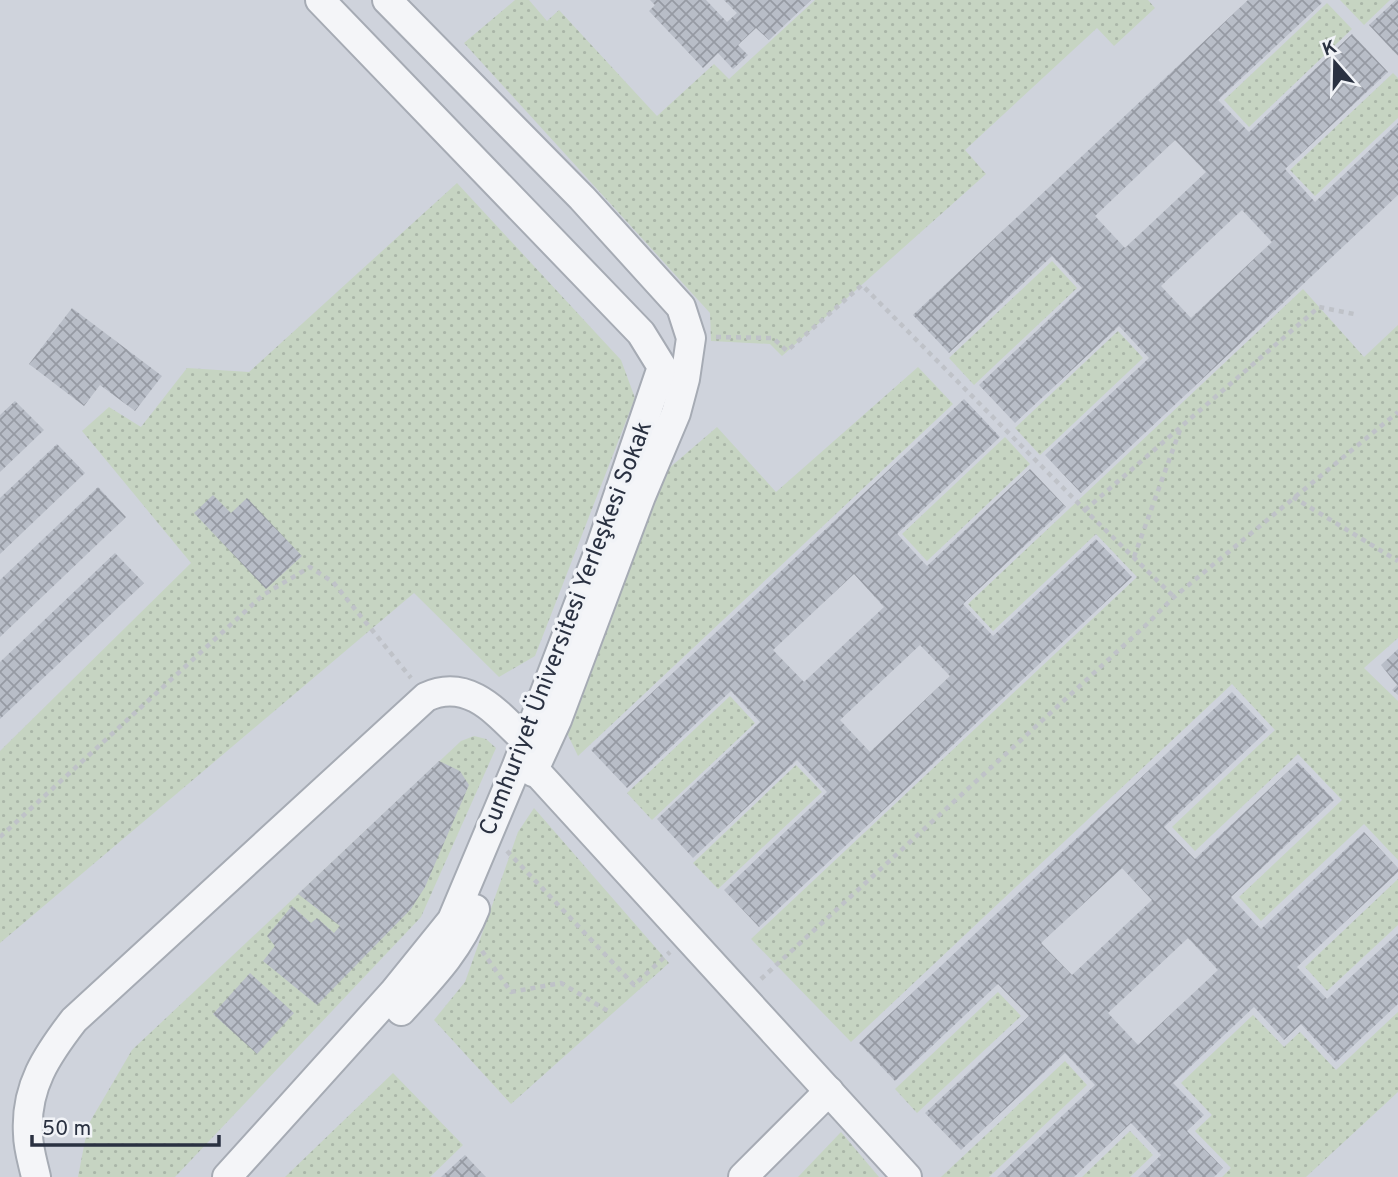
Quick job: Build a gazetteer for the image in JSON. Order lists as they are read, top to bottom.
{
  "streets": {
    "street": ["Cumhuriyet Üniversitesi Yerleşkesi Sokak"]
  },
  "scale_bar": "50 m",
  "north": "top"
}
